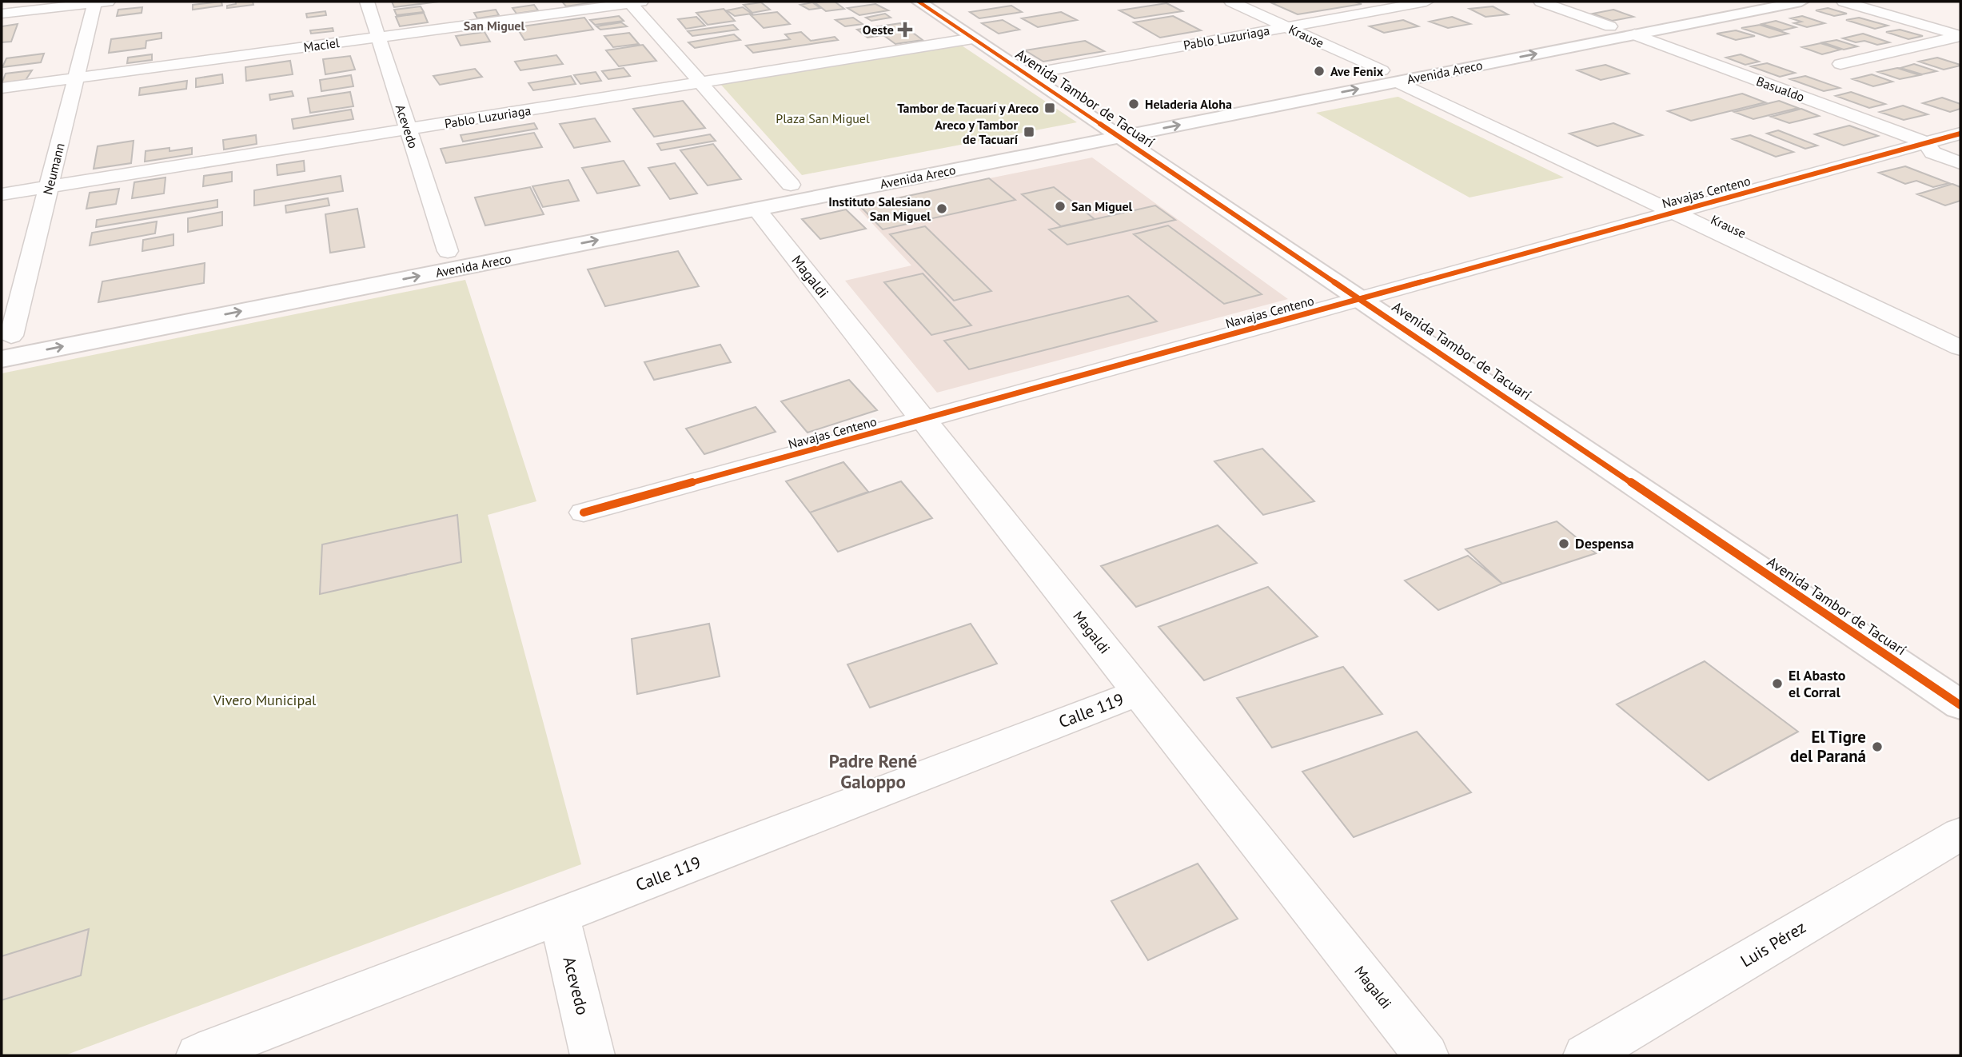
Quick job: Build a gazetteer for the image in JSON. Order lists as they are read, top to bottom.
{
  "streets": {
    "main road": ["Avenida Areco", "Avenida Tambor de Tacuarí"],
    "street": [
      "Krause",
      "Pablo Luzuriaga",
      "Maciel",
      "Basualdo",
      "Acevedo",
      "Neumann",
      "Navajas Centeno",
      "Magaldi",
      "Calle 119",
      "Luis Pérez"
    ]
  },
  "crossings": [
    ["Krause", "Pablo Luzuriaga"],
    ["Krause", "Avenida Areco"],
    ["Krause", "Navajas Centeno"],
    ["Pablo Luzuriaga", "Avenida Tambor de Tacuarí"],
    ["Pablo Luzuriaga", "Acevedo"],
    ["Pablo Luzuriaga", "Neumann"],
    ["Maciel", "Acevedo"],
    ["Maciel", "Neumann"],
    ["Avenida Areco", "Basualdo"],
    ["Avenida Areco", "Avenida Tambor de Tacuarí"],
    ["Avenida Areco", "Acevedo"],
    ["Avenida Areco", "Magaldi"],
    ["Basualdo", "Navajas Centeno"],
    ["Avenida Tambor de Tacuarí", "Navajas Centeno"],
    ["Acevedo", "Calle 119"],
    ["Navajas Centeno", "Magaldi"],
    ["Magaldi", "Calle 119"]
  ],
  "districts": ["San Miguel", "Padre René Galoppo"],
  "parks": ["Plaza San Miguel", "Vivero Municipal"],
  "places": {
    "health": ["Oeste"],
    "other": [
      "Ave Fenix",
      "Heladeria Aloha",
      "San Miguel",
      "Instituto Salesiano San Miguel",
      "Despensa",
      "El Abasto el Corral",
      "El Tigre del Paraná"
    ],
    "transit": ["Tambor de Tacuarí y Areco", "Areco y Tambor de Tacuarí"]
  }
}
